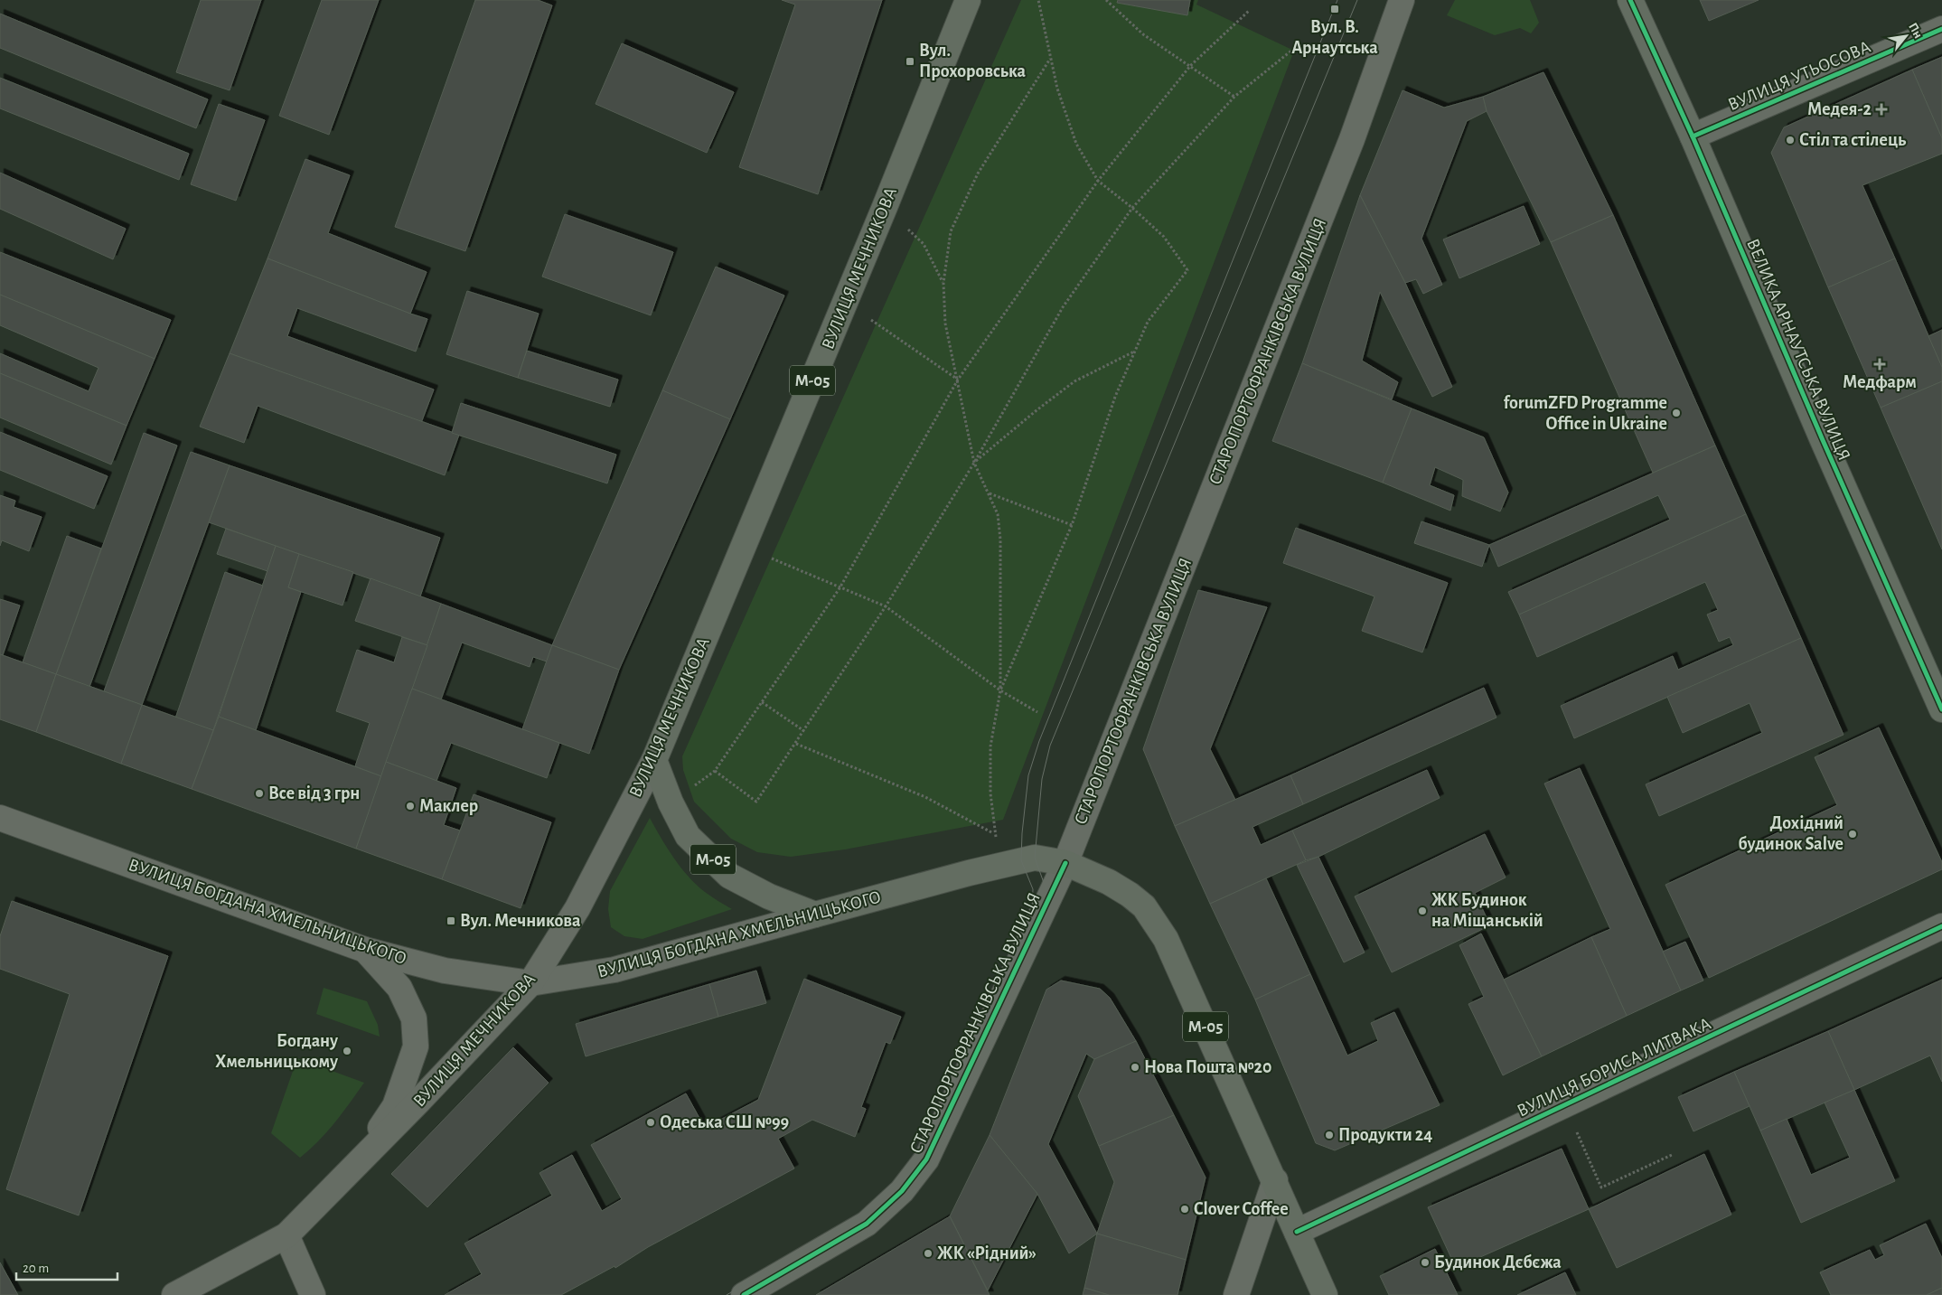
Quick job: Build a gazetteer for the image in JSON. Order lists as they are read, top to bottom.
{
  "streets": {
    "main road": [
      "ВУЛИЦЯ УТЬОСОВА",
      "ВУЛИЦЯ МЕЧНИКОВА",
      "ВЕЛИКА АРНАУТСЬКА ВУЛИЦЯ",
      "СТАРОПОРТОФРАНКІВСЬКА ВУЛИЦЯ",
      "М-05",
      "ВУЛИЦЯ БОГДАНА ХМЕЛЬНИЦЬКОГО",
      "ВУЛИЦЯ БОРИСА ЛИТВАКА"
    ]
  },
  "crossings": [
    ["ВУЛИЦЯ УТЬОСОВА", "ВЕЛИКА АРНАУТСЬКА ВУЛИЦЯ"],
    ["ВУЛИЦЯ МЕЧНИКОВА", "М-05"],
    ["ВУЛИЦЯ МЕЧНИКОВА", "ВУЛИЦЯ БОГДАНА ХМЕЛЬНИЦЬКОГО"],
    ["СТАРОПОРТОФРАНКІВСЬКА ВУЛИЦЯ", "М-05"],
    ["СТАРОПОРТОФРАНКІВСЬКА ВУЛИЦЯ", "ВУЛИЦЯ БОГДАНА ХМЕЛЬНИЦЬКОГО"],
    ["М-05", "ВУЛИЦЯ БОГДАНА ХМЕЛЬНИЦЬКОГО"],
    ["М-05", "ВУЛИЦЯ БОРИСА ЛИТВАКА"]
  ],
  "places": {
    "transit": ["Вул. В. Арнаутська", "Вул. Прохоровська", "Вул. Мечникова"],
    "health": ["Медея-2", "Медфарм"],
    "other": [
      "Стіл та стілець",
      "forumZFD Programme Office in Ukraine",
      "Все від 3 грн",
      "Маклер",
      "Дохідний будинок Salve",
      "ЖК Будинок на Міщанській",
      "Богдану Хмельницькому",
      "Нова Пошта №20",
      "Одеська СШ №99",
      "Продукти 24",
      "Clover Coffee",
      "ЖК «Рідний»",
      "Будинок Дєбєжа"
    ]
  },
  "scale_bar": "20 m",
  "north": "top right"
}
